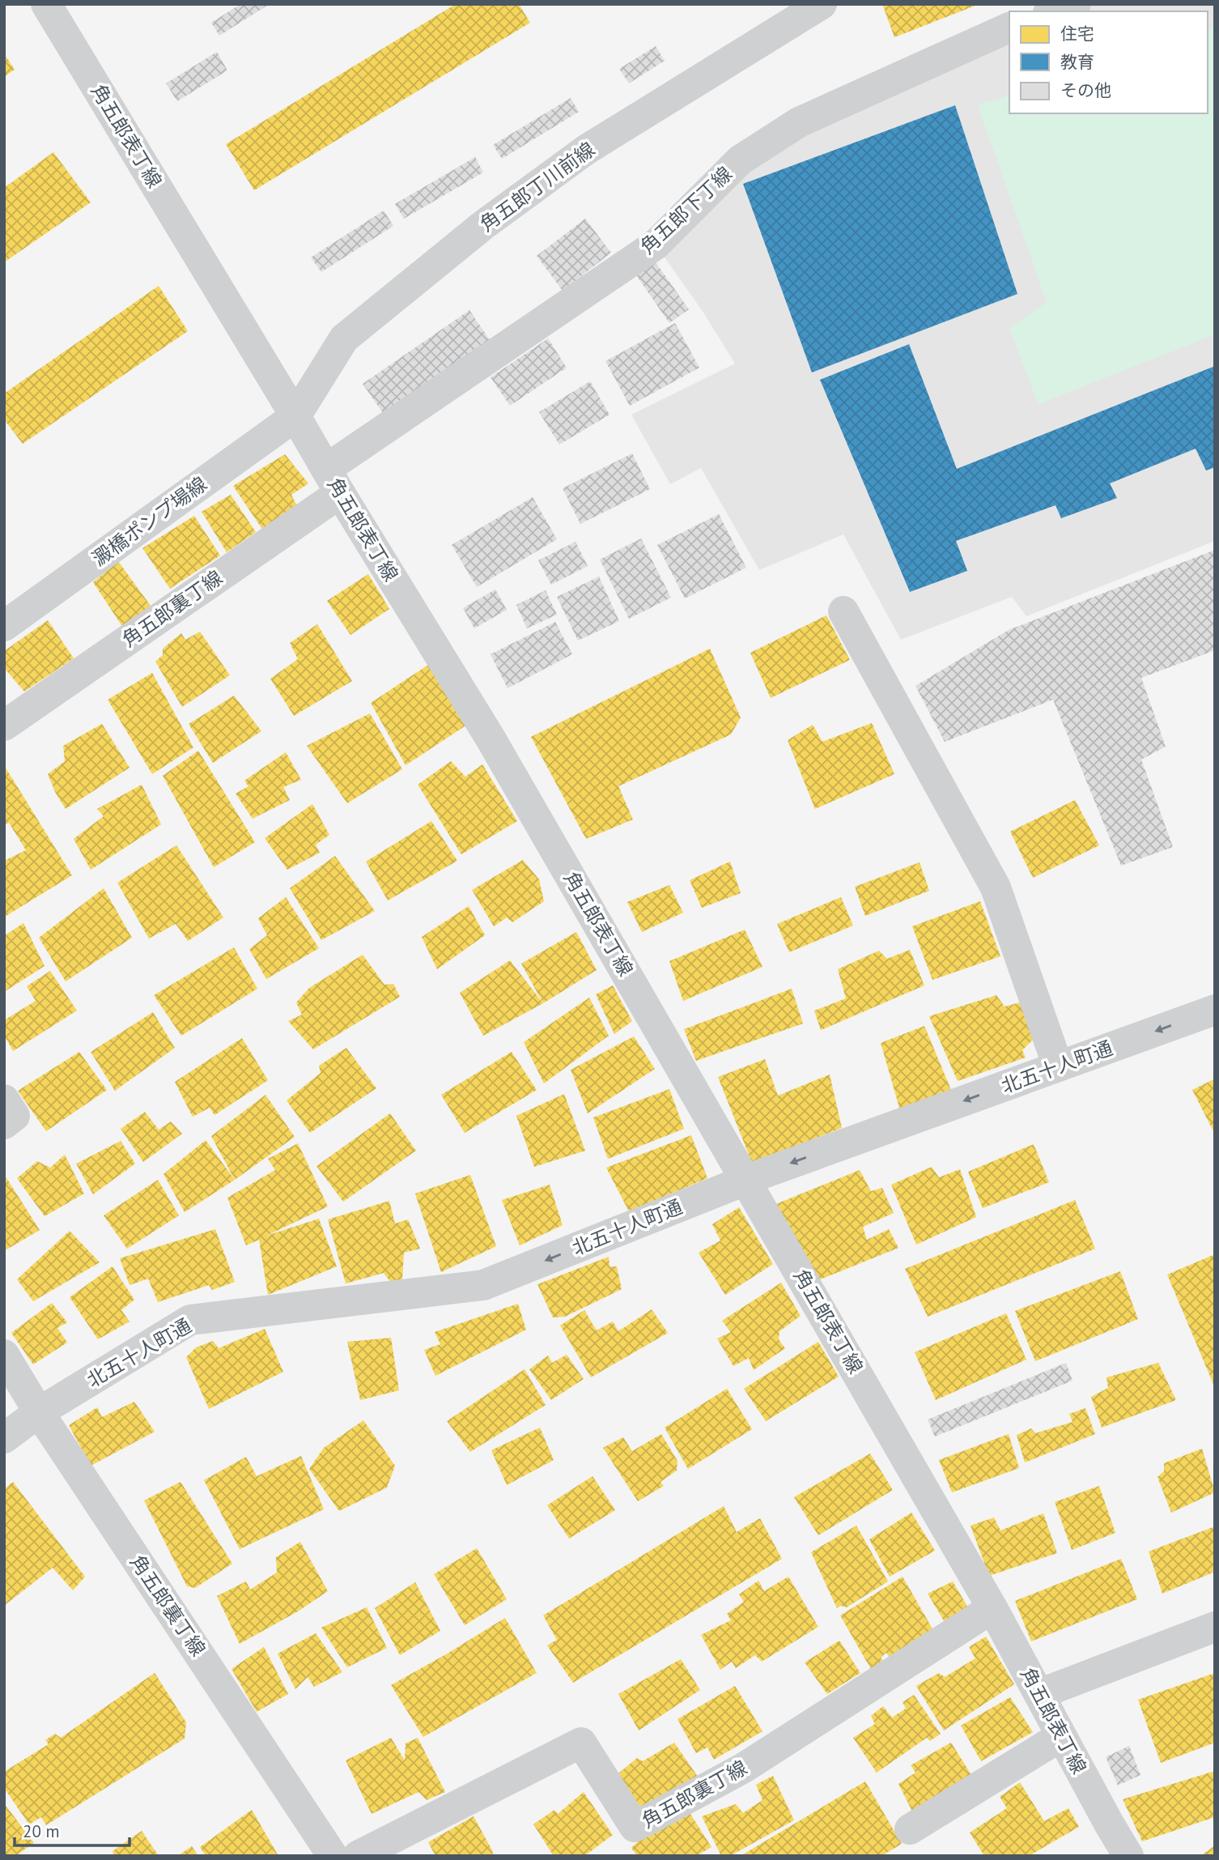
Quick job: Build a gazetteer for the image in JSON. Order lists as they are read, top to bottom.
{
  "streets": {
    "street": [
      "角五郎表丁線",
      "角五郎丁川前線",
      "角五郎下丁線",
      "澱橋ポンプ場線",
      "角五郎裏丁線",
      "北五十人町通"
    ]
  },
  "crossings": [
    ["角五郎表丁線", "角五郎丁川前線"],
    ["角五郎表丁線", "角五郎下丁線"],
    ["角五郎表丁線", "澱橋ポンプ場線"],
    ["角五郎表丁線", "角五郎裏丁線"],
    ["角五郎表丁線", "北五十人町通"],
    ["角五郎丁川前線", "澱橋ポンプ場線"],
    ["角五郎下丁線", "角五郎裏丁線"],
    ["角五郎裏丁線", "北五十人町通"]
  ],
  "one_way": ["北五十人町通"],
  "legend": ["住宅", "教育", "その他"],
  "scale_bar": "20 m"
}
